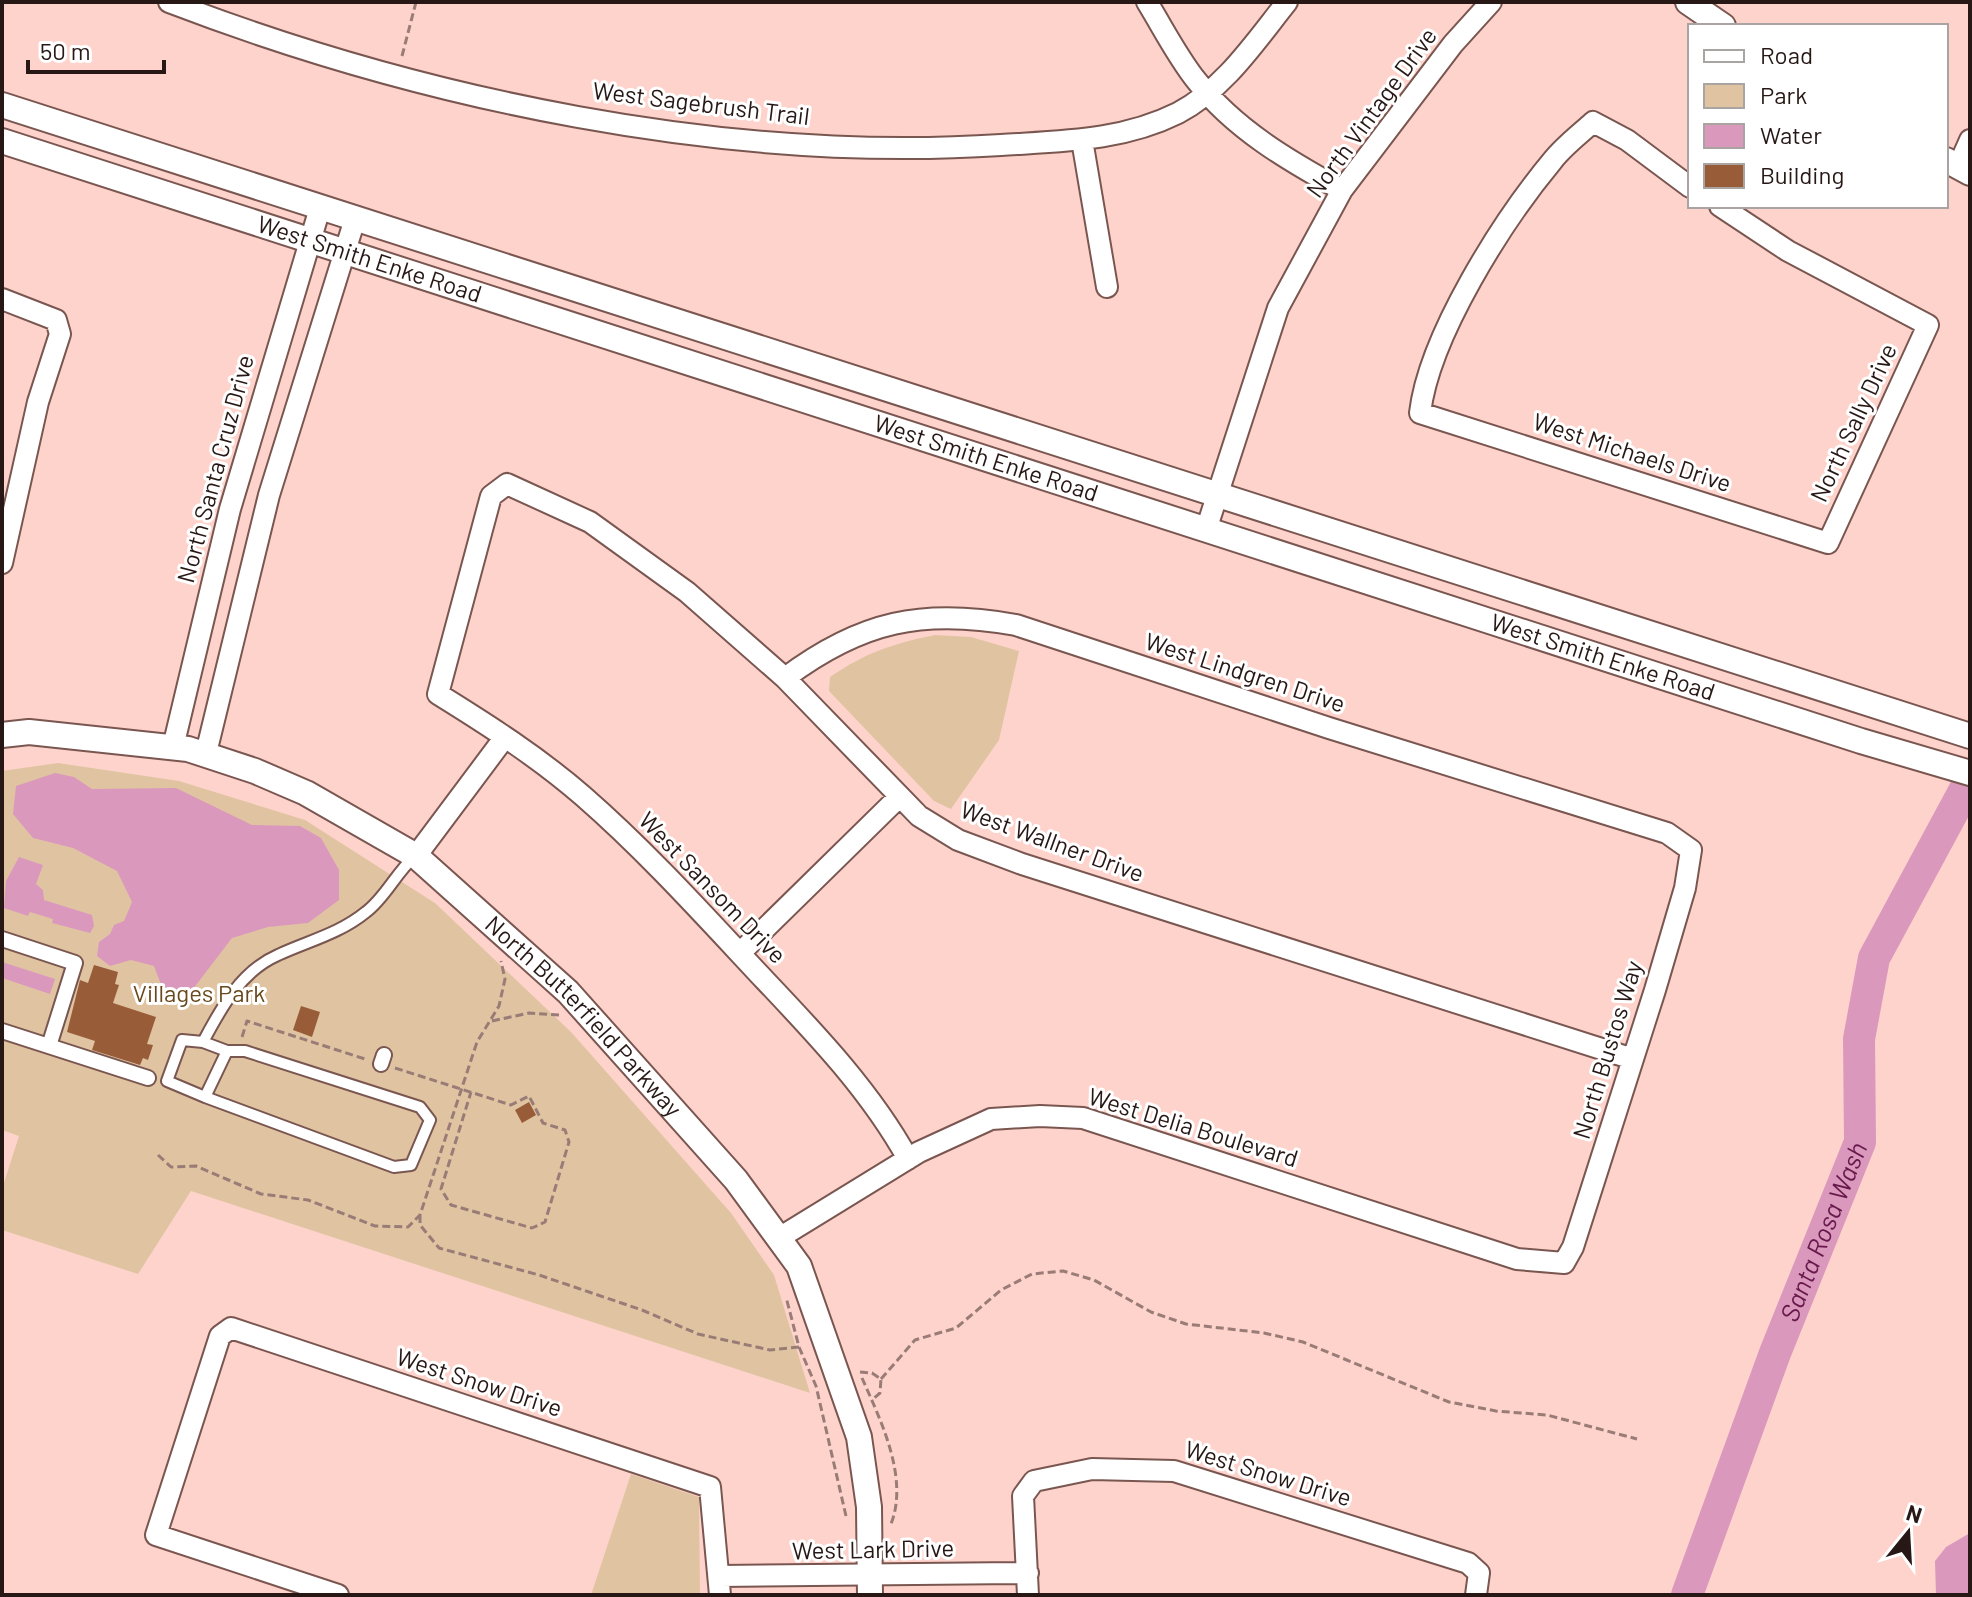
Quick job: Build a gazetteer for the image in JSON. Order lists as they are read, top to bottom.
{
  "streets": {
    "street": [
      "West Sagebrush Trail",
      "North Vintage Drive",
      "West Smith Enke Road",
      "North Sally Drive",
      "West Michaels Drive",
      "North Santa Cruz Drive",
      "West Lindgren Drive",
      "West Wallner Drive",
      "West Sansom Drive",
      "North Butterfield Parkway",
      "North Bustos Way",
      "West Delia Boulevard",
      "West Snow Drive",
      "West Lark Drive"
    ]
  },
  "crossings": [
    ["North Vintage Drive", "West Smith Enke Road"],
    ["West Smith Enke Road", "North Santa Cruz Drive"],
    ["North Sally Drive", "West Michaels Drive"],
    ["North Santa Cruz Drive", "North Butterfield Parkway"],
    ["West Lindgren Drive", "West Wallner Drive"],
    ["West Lindgren Drive", "North Bustos Way"],
    ["West Wallner Drive", "West Sansom Drive"],
    ["West Wallner Drive", "North Bustos Way"],
    ["West Sansom Drive", "West Delia Boulevard"],
    ["North Butterfield Parkway", "West Delia Boulevard"],
    ["North Butterfield Parkway", "West Lark Drive"],
    ["North Bustos Way", "West Delia Boulevard"],
    ["West Snow Drive", "West Lark Drive"]
  ],
  "water": ["Santa Rosa Wash"],
  "parks": ["Villages Park"],
  "legend": [
    "Road",
    "Park",
    "Water",
    "Building"
  ],
  "scale_bar": "50 m",
  "north": "top"
}
